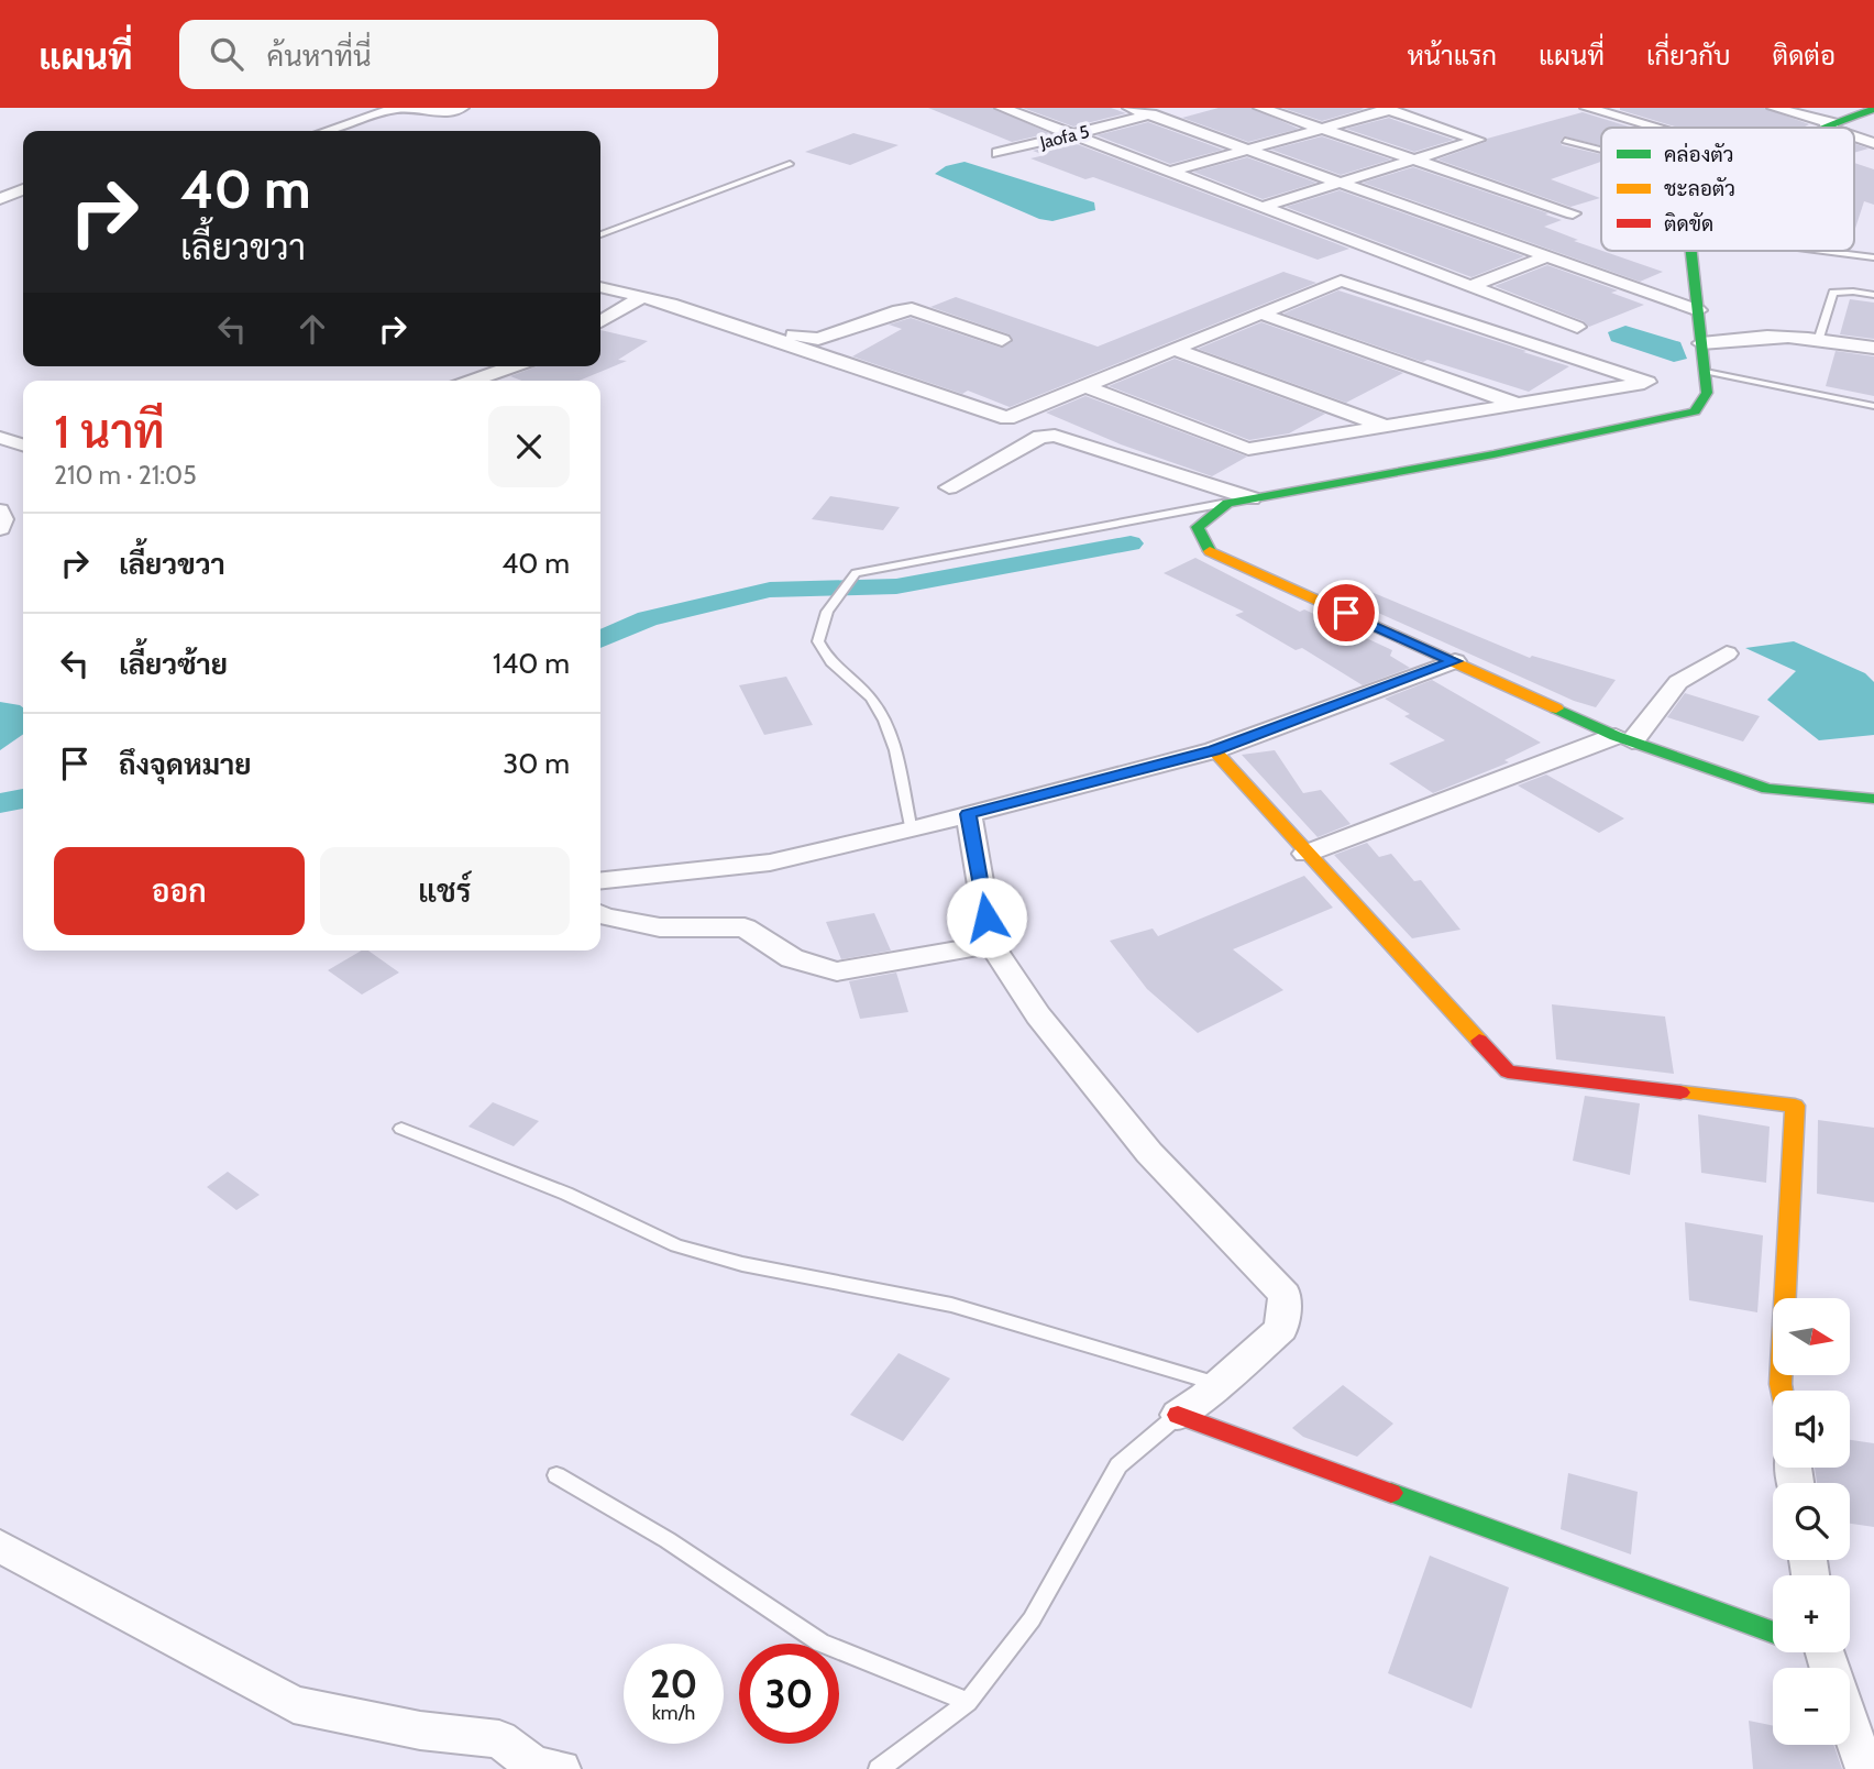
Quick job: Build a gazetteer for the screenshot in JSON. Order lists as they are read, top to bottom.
{
  "streets": {
    "street": ["Jaofa 5"]
  },
  "legend": ["คล่องตัว", "ชะลอตัว", "ติดขัด"],
  "north": "right",
  "page": {
    "header": "แผนที่",
    "search": "ค้นหาที่นี่",
    "nav": [
      "หน้าแรก",
      "แผนที่",
      "เกี่ยวกับ",
      "ติดต่อ"
    ],
    "turn": ["40 m", "เลี้ยวขวา"],
    "heading": ["1 นาที", "210 m · 21:05"],
    "list": [
      {
        "name": "เลี้ยวขวา",
        "value": "40 m"
      },
      {
        "name": "เลี้ยวซ้าย",
        "value": "140 m"
      },
      {
        "name": "ถึงจุดหมาย",
        "value": "30 m"
      }
    ],
    "buttons": ["ออก", "แชร์"],
    "map_buttons": ["+", "−"],
    "speed": "20 km/h",
    "limit": "30"
  }
}
